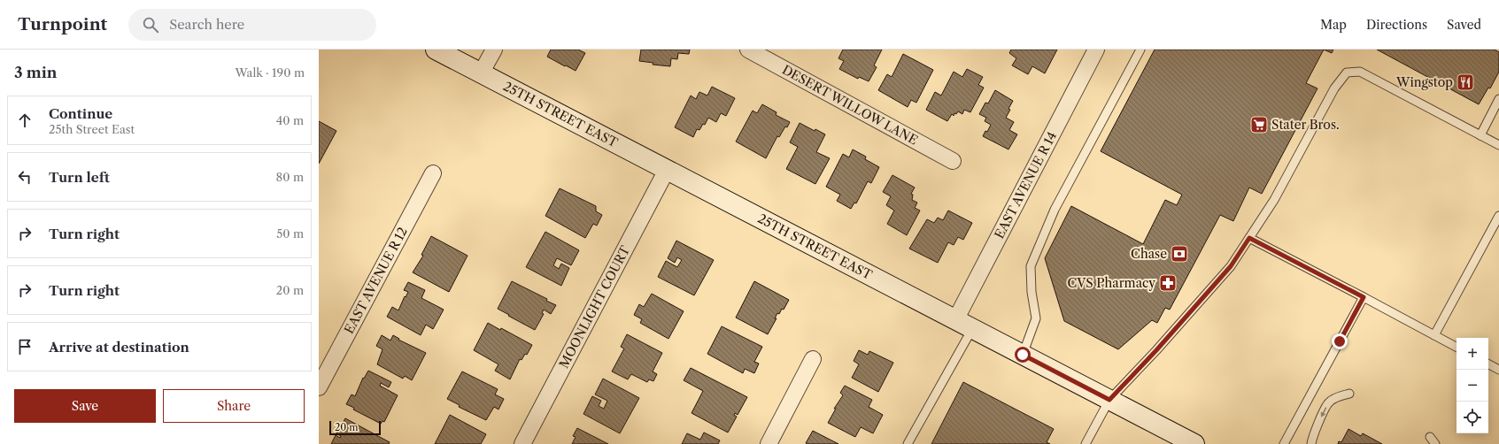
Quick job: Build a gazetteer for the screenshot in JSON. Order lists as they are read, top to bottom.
{
  "streets": {
    "main road": ["25TH STREET EAST"],
    "street": [
      "DESERT WILLOW LANE",
      "EAST AVENUE R 14",
      "EAST AVENUE R 12",
      "MOONLIGHT COURT"
    ]
  },
  "crossings": [
    ["25TH STREET EAST", "EAST AVENUE R 14"],
    ["25TH STREET EAST", "MOONLIGHT COURT"]
  ],
  "places": {
    "restaurant": ["Wingstop"],
    "supermarket": ["Stater Bros."],
    "bank": ["Chase"],
    "pharmacy": ["CVS Pharmacy"]
  },
  "scale_bar": "20 m",
  "page": {
    "header": "Turnpoint",
    "search": "Search here",
    "nav": ["Map", "Directions", "Saved"],
    "heading": ["3 min", "Walk · 190 m"],
    "list": [
      ["Continue", "25th Street East", "40 m"],
      ["Turn left", "80 m"],
      ["Turn right", "50 m"],
      ["Turn right", "20 m"],
      "Arrive at destination"
    ],
    "map_buttons": ["+", "−"],
    "buttons": ["Save", "Share"],
    "scale": "20 m"
  }
}
